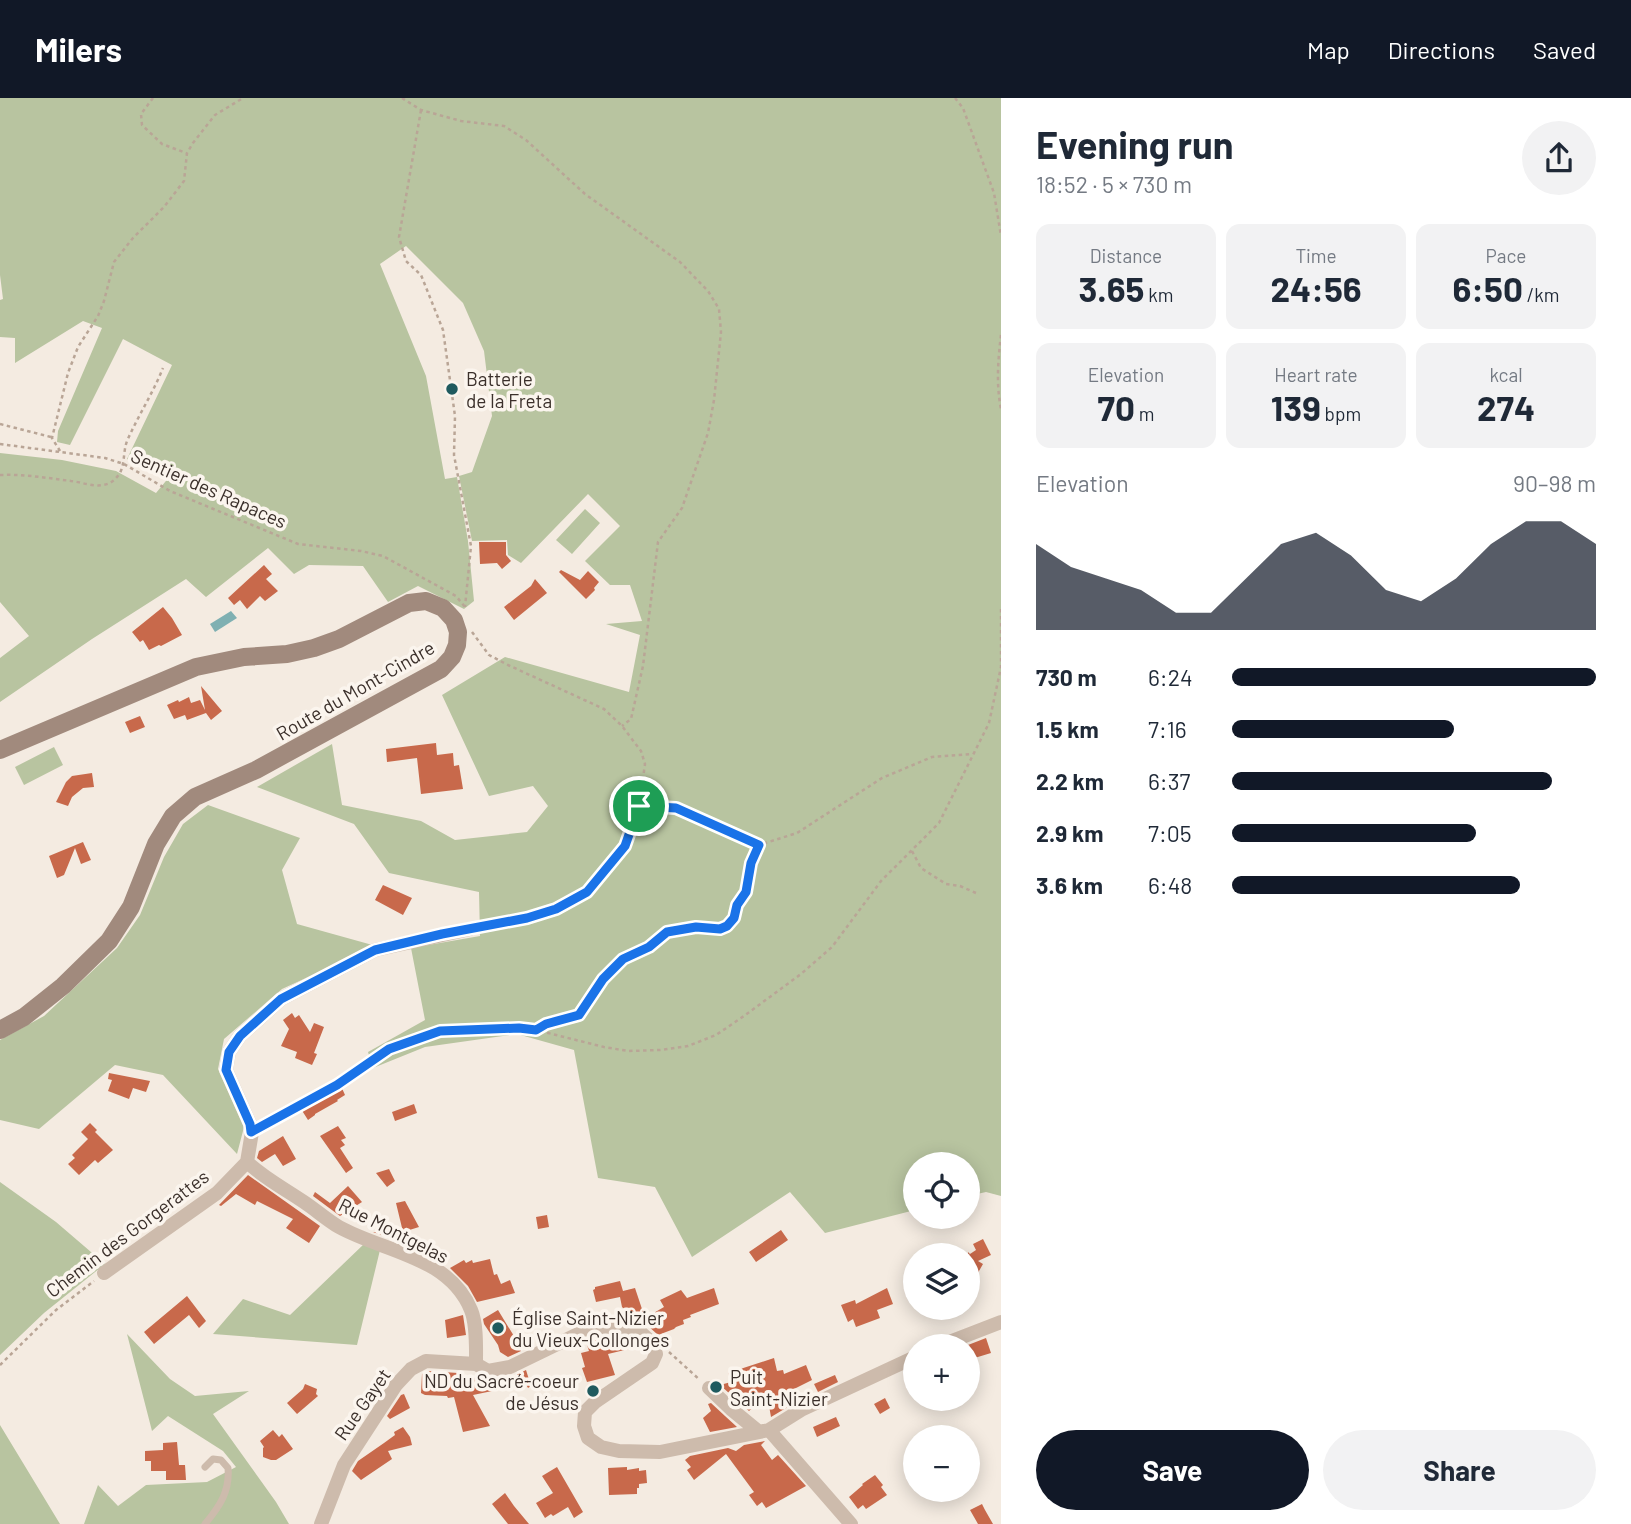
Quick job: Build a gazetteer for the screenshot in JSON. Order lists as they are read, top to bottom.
{
  "streets": {
    "street": [
      "Route du Mont-Cindre",
      "Rue Montgelas",
      "Chemin des Gorgerattes",
      "Rue Gayet"
    ],
    "path": ["Sentier des Rapaces"]
  },
  "crossings": [
    ["Rue Montgelas", "Chemin des Gorgerattes"],
    ["Rue Montgelas", "Rue Gayet"]
  ],
  "places": [
    "Batterie de la Freta",
    "Église Saint-Nizier du Vieux-Collonges",
    "Puit Saint-Nizier",
    "ND du Sacré-coeur de Jésus"
  ],
  "page": {
    "header": "Milers",
    "nav": ["Map", "Directions", "Saved"],
    "heading": ["Evening run", "18:52 · 5 × 730 m"],
    "stats": [
      ["Distance", "3.65 km"],
      ["Time", "24:56"],
      ["Pace", "6:50 /km"],
      ["Elevation", "70 m"],
      ["Heart rate", "139 bpm"],
      ["kcal", "274"]
    ],
    "chart": ["Elevation", "90–98 m"],
    "list": [
      {
        "name": "730 m",
        "note": "6:24"
      },
      {
        "name": "1.5 km",
        "note": "7:16"
      },
      {
        "name": "2.2 km",
        "note": "6:37"
      },
      {
        "name": "2.9 km",
        "note": "7:05"
      },
      {
        "name": "3.6 km",
        "note": "6:48"
      }
    ],
    "map_buttons": ["+", "−"],
    "buttons": ["Save", "Share"]
  }
}
